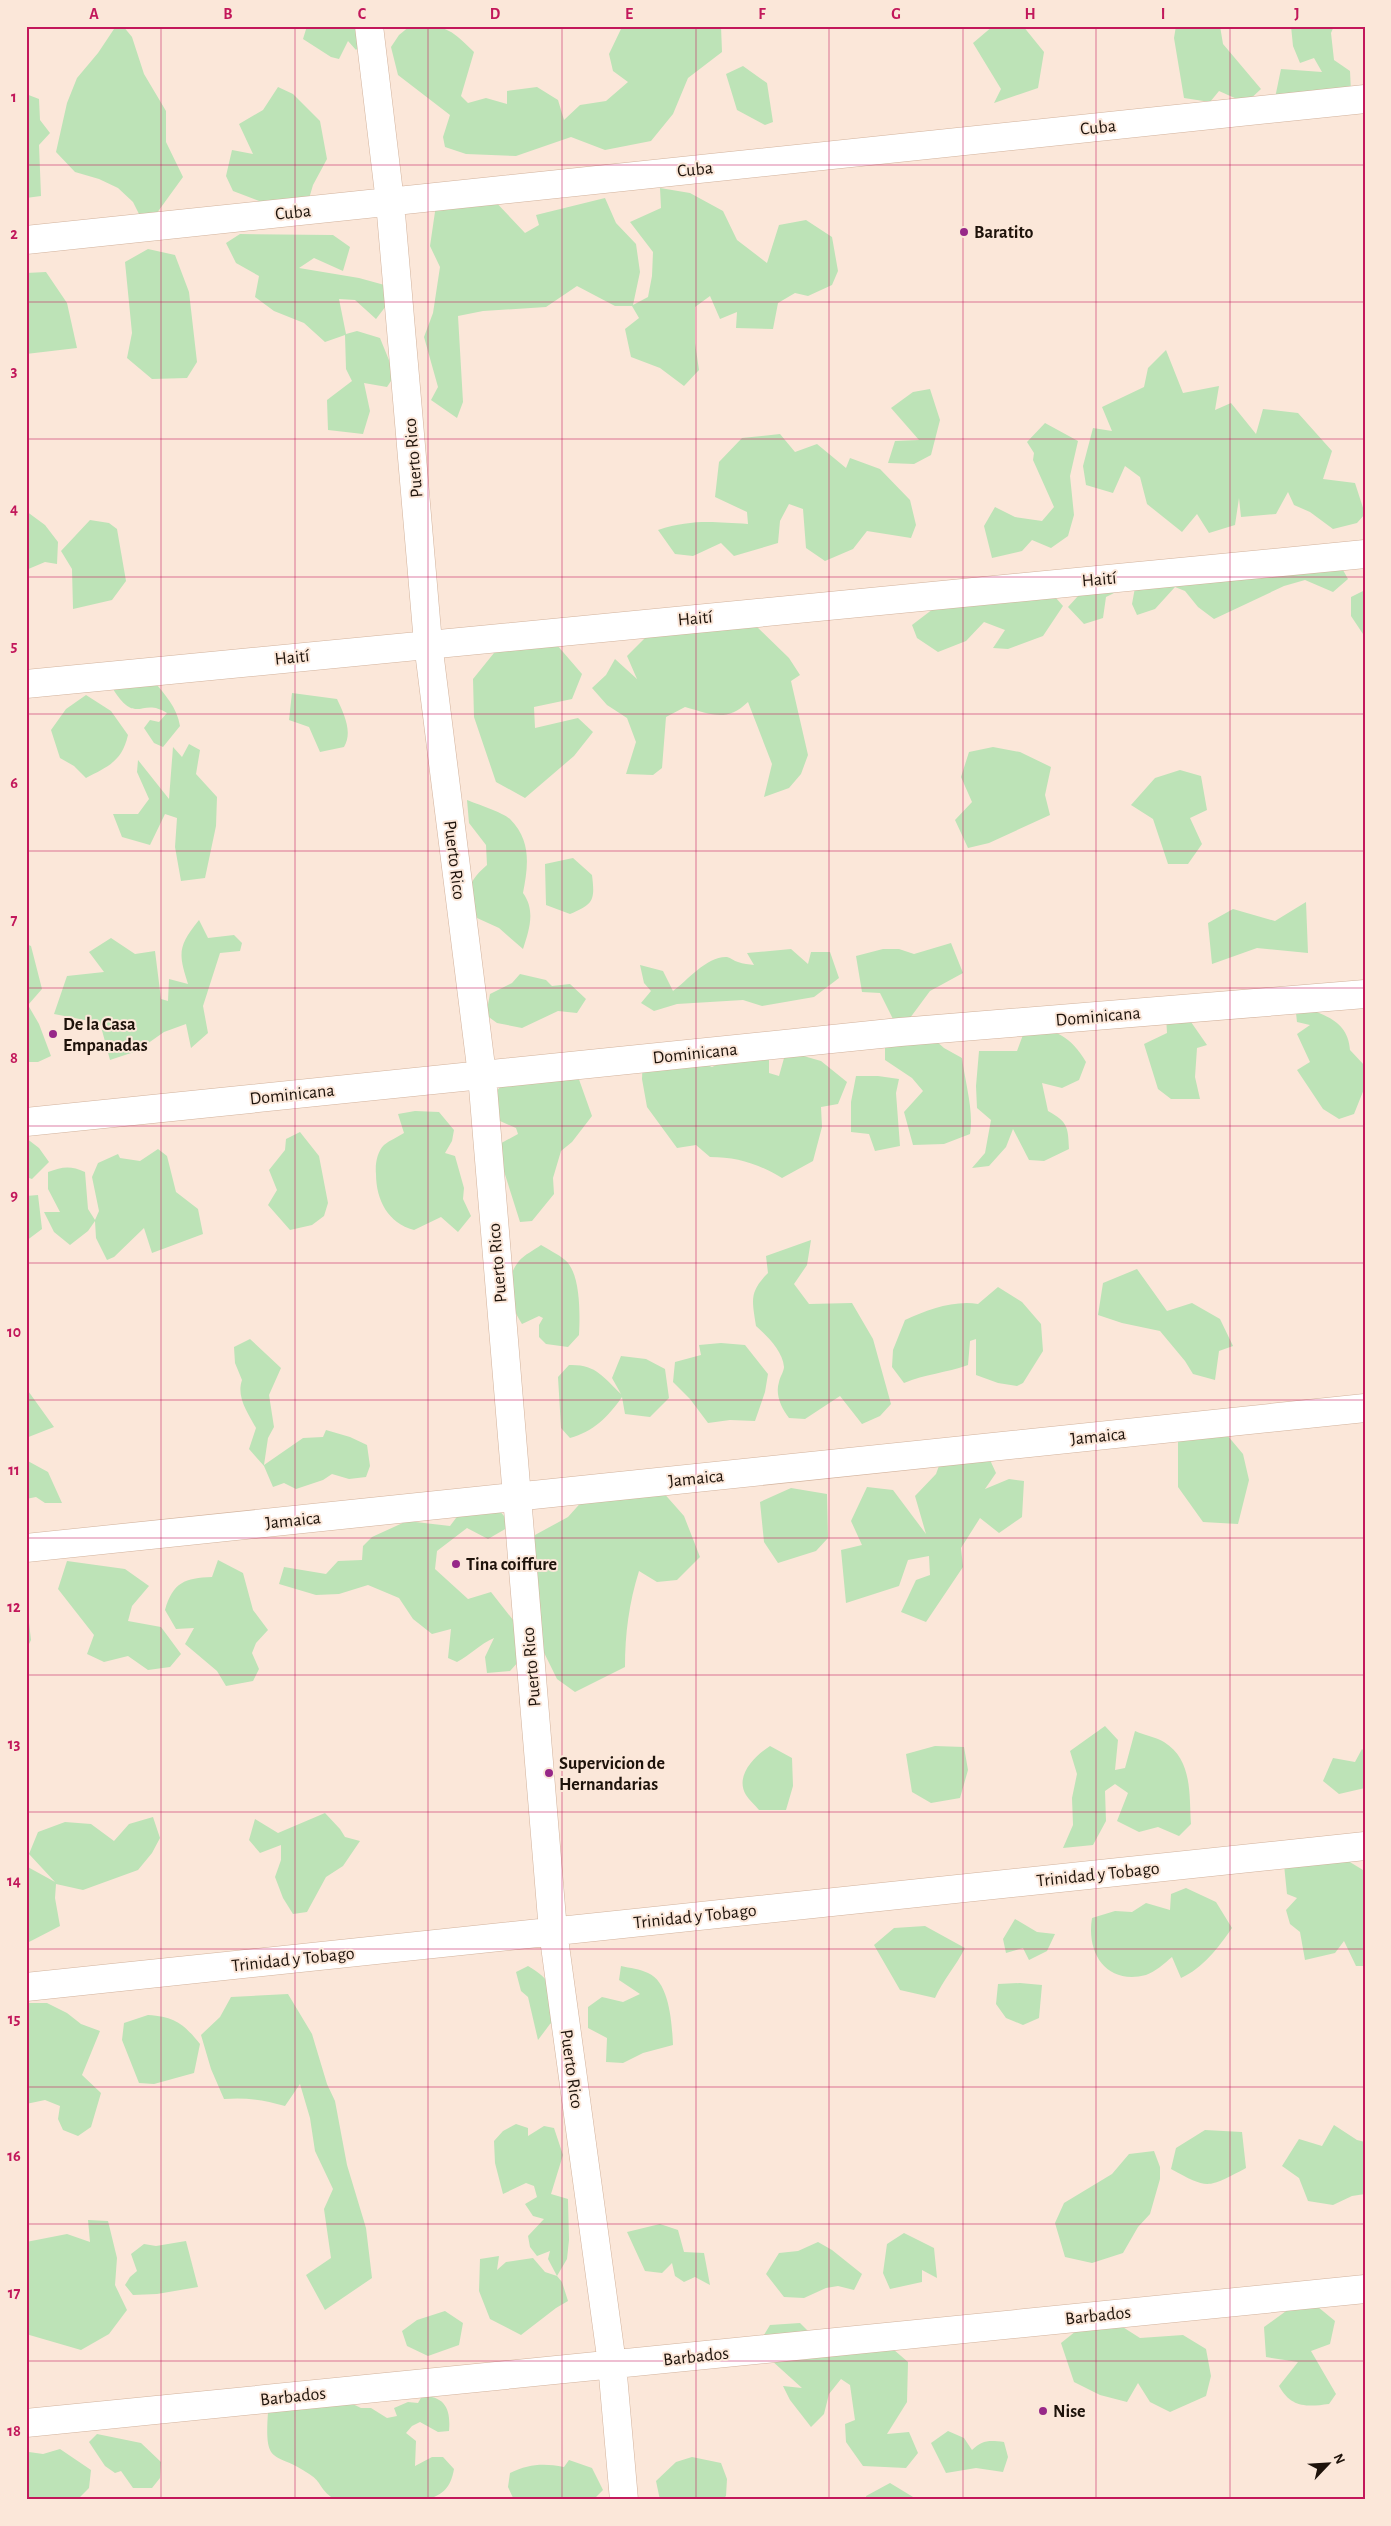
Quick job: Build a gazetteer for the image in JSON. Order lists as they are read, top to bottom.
{
  "streets": {
    "street": [
      "Cuba",
      "Puerto Rico",
      "Haití",
      "Dominicana",
      "Jamaica",
      "Trinidad y Tobago",
      "Barbados"
    ]
  },
  "crossings": [
    ["Cuba", "Puerto Rico"],
    ["Puerto Rico", "Haití"],
    ["Puerto Rico", "Dominicana"],
    ["Puerto Rico", "Jamaica"],
    ["Puerto Rico", "Trinidad y Tobago"],
    ["Puerto Rico", "Barbados"]
  ],
  "places": [
    "Baratito",
    "De la Casa Empanadas",
    "Tina coiffure",
    "Supervicion de Hernandarias",
    "Nise"
  ],
  "north": "top right",
  "grid": {
    "columns": [
      "A",
      "B",
      "C",
      "D",
      "E",
      "F",
      "G",
      "H",
      "I",
      "J"
    ],
    "rows": [
      "1",
      "2",
      "3",
      "4",
      "5",
      "6",
      "7",
      "8",
      "9",
      "10",
      "11",
      "12",
      "13",
      "14",
      "15",
      "16",
      "17",
      "18"
    ]
  }
}
